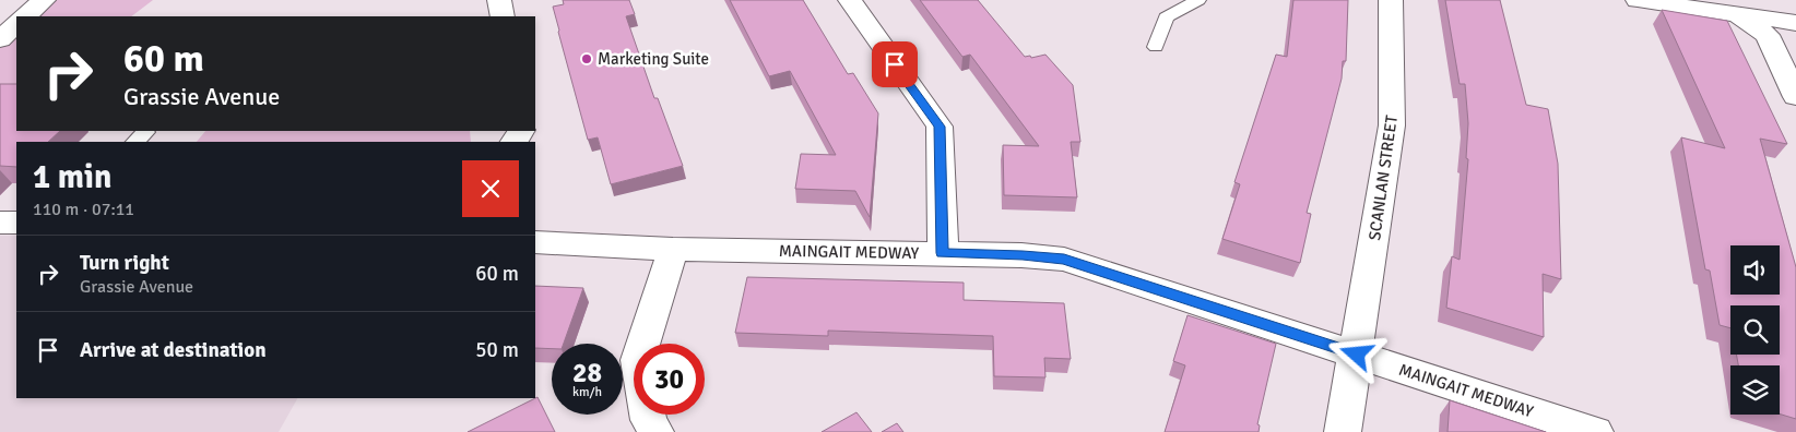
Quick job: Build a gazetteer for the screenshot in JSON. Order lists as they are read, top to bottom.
{
  "streets": {
    "street": ["SCANLAN STREET", "MAINGAIT MEDWAY"]
  },
  "crossings": [
    ["SCANLAN STREET", "MAINGAIT MEDWAY"]
  ],
  "places": ["Marketing Suite"],
  "page": {
    "turn": ["60 m", "Grassie Avenue"],
    "heading": ["1 min", "110 m · 07:11"],
    "list": [
      {
        "name": "Turn right",
        "note": "Grassie Avenue",
        "value": "60 m"
      },
      {
        "name": "Arrive at destination",
        "value": "50 m"
      }
    ],
    "speed": "28 km/h",
    "limit": "30"
  }
}
